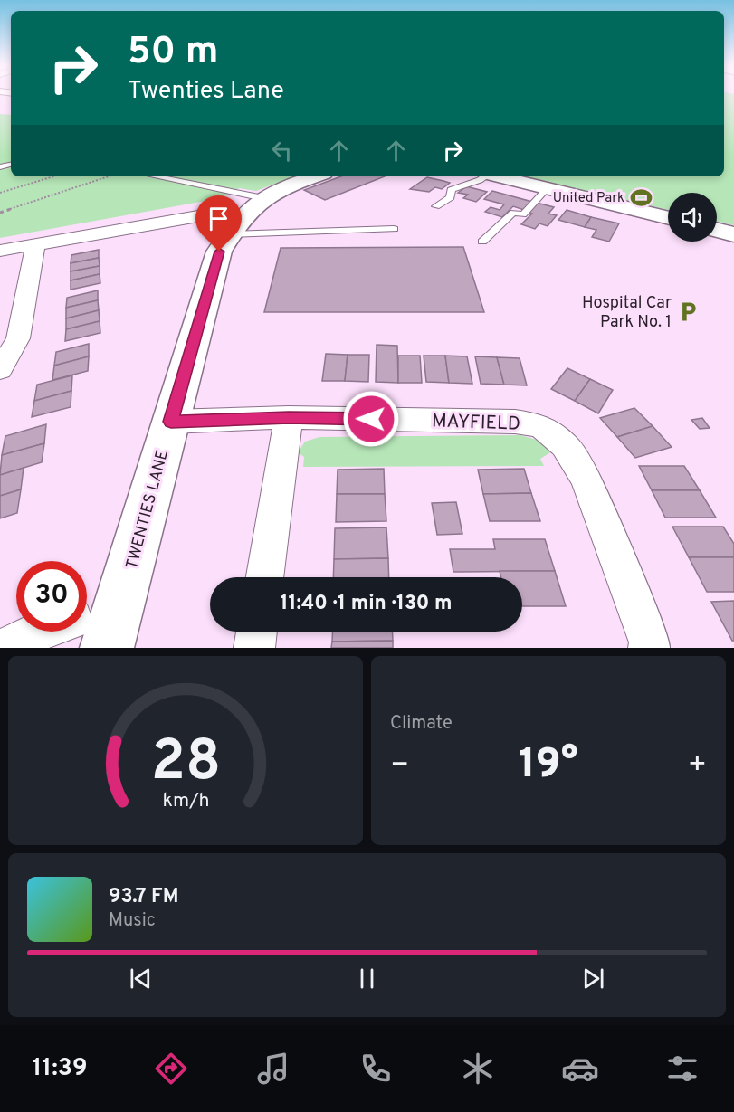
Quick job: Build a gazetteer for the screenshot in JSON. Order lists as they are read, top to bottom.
{
  "streets": {
    "street": ["MAYFIELD", "TWENTIES LANE"]
  },
  "crossings": [
    ["MAYFIELD", "TWENTIES LANE"]
  ],
  "places": {
    "sports": ["United Park"],
    "parking": ["Hospital Car Park No. 1"]
  },
  "page": {
    "turn": ["50 m", "Twenties Lane"],
    "limit": "30",
    "trip": "11:40 · 1 min · 130 m",
    "tile": "Climate",
    "heat": ["−", "19°", "+"],
    "song": ["93.7 FM", "Music"],
    "tabs": "11:39",
    "gauge": ["28", "km/h"]
  }
}
